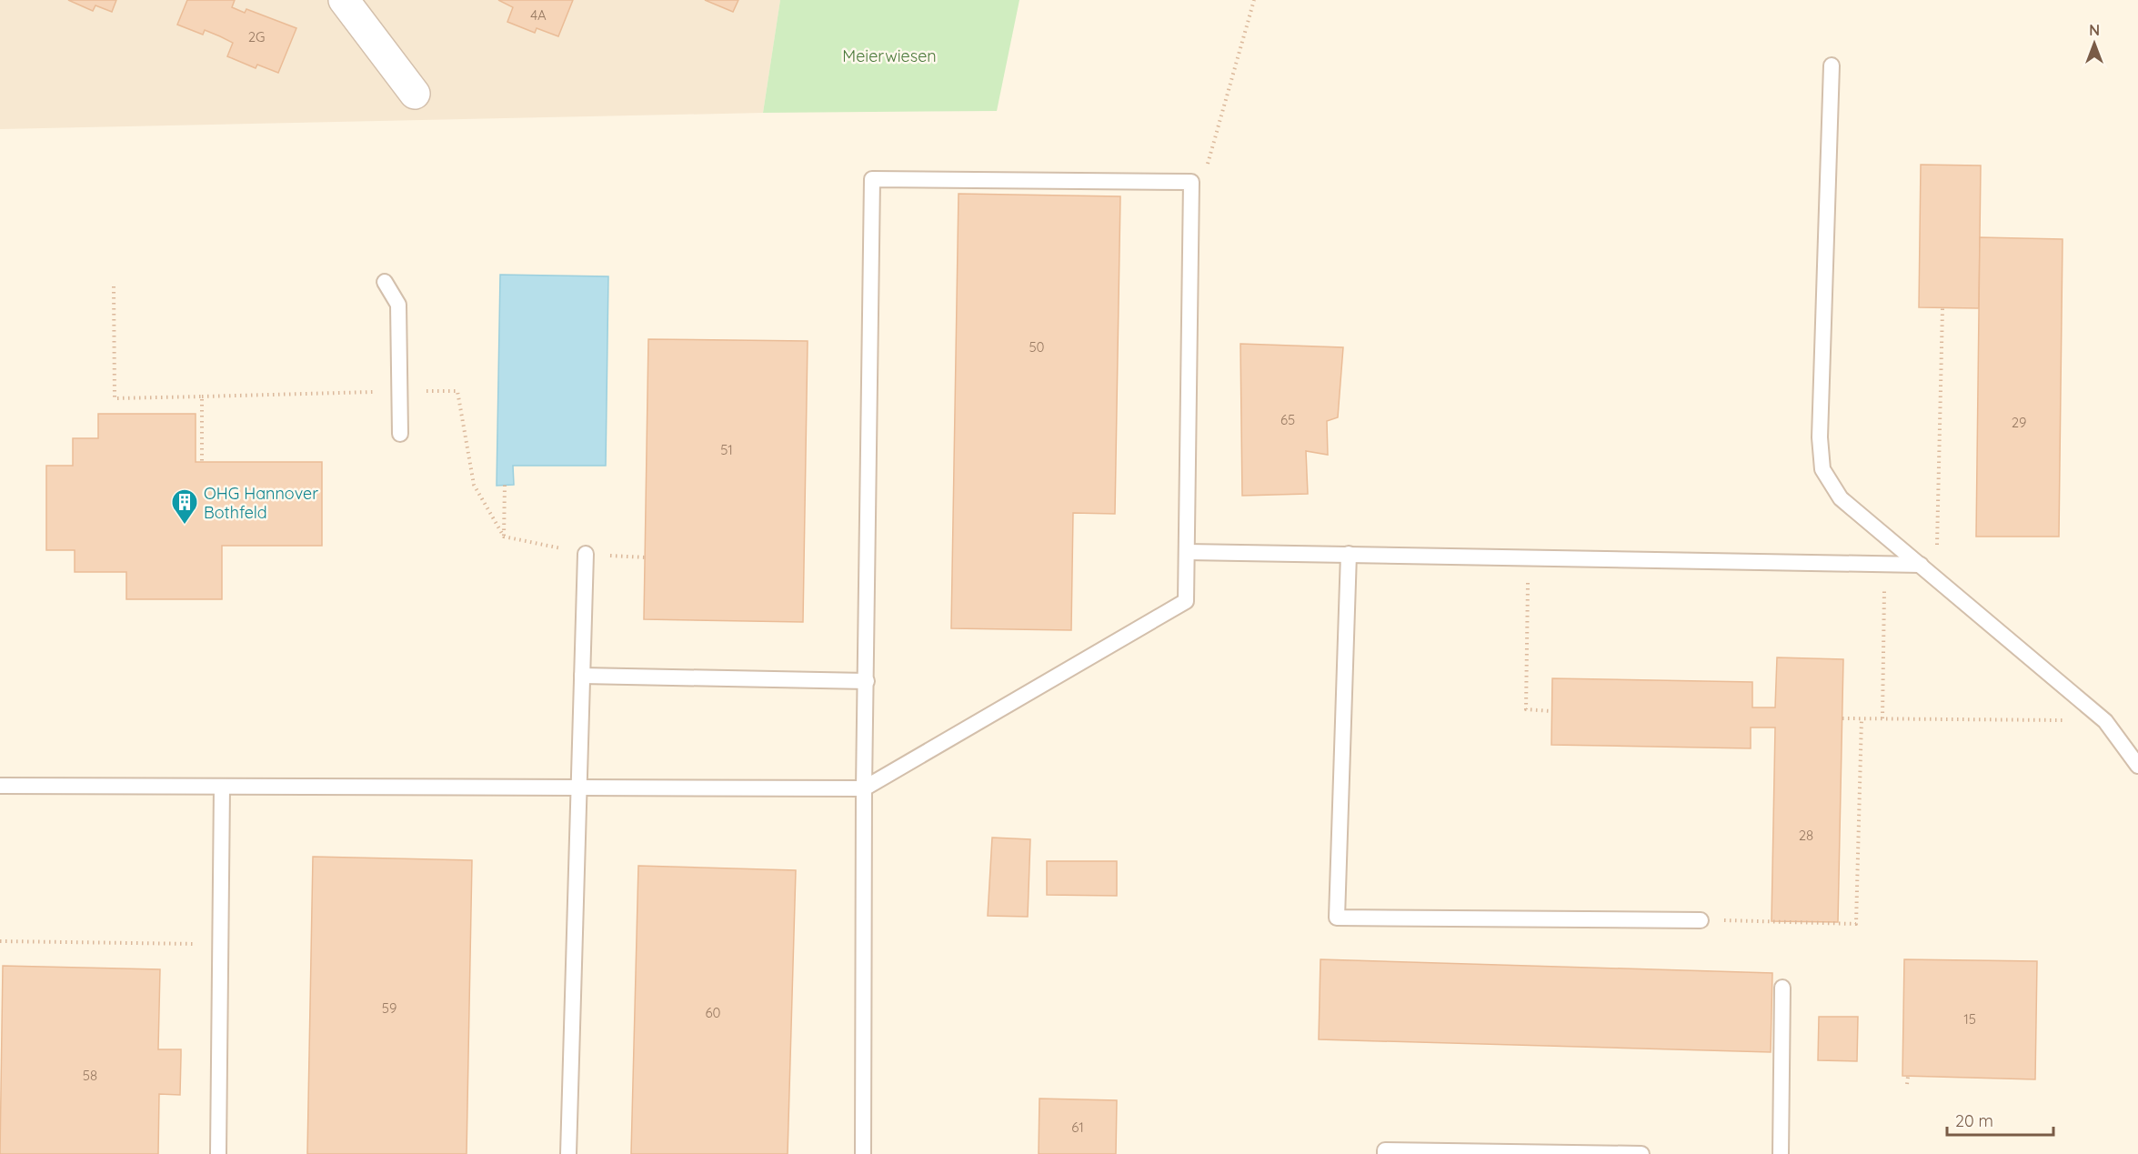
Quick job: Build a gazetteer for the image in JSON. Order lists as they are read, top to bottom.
{
  "parks": ["Meierwiesen"],
  "places": {
    "building": ["OHG Hannover Bothfeld"]
  },
  "house_numbers": [
    "4A",
    "2G",
    "50",
    "65",
    "29",
    "51",
    "28",
    "59",
    "60",
    "15",
    "58",
    "61"
  ],
  "scale_bar": "20 m",
  "north": "top"
}
